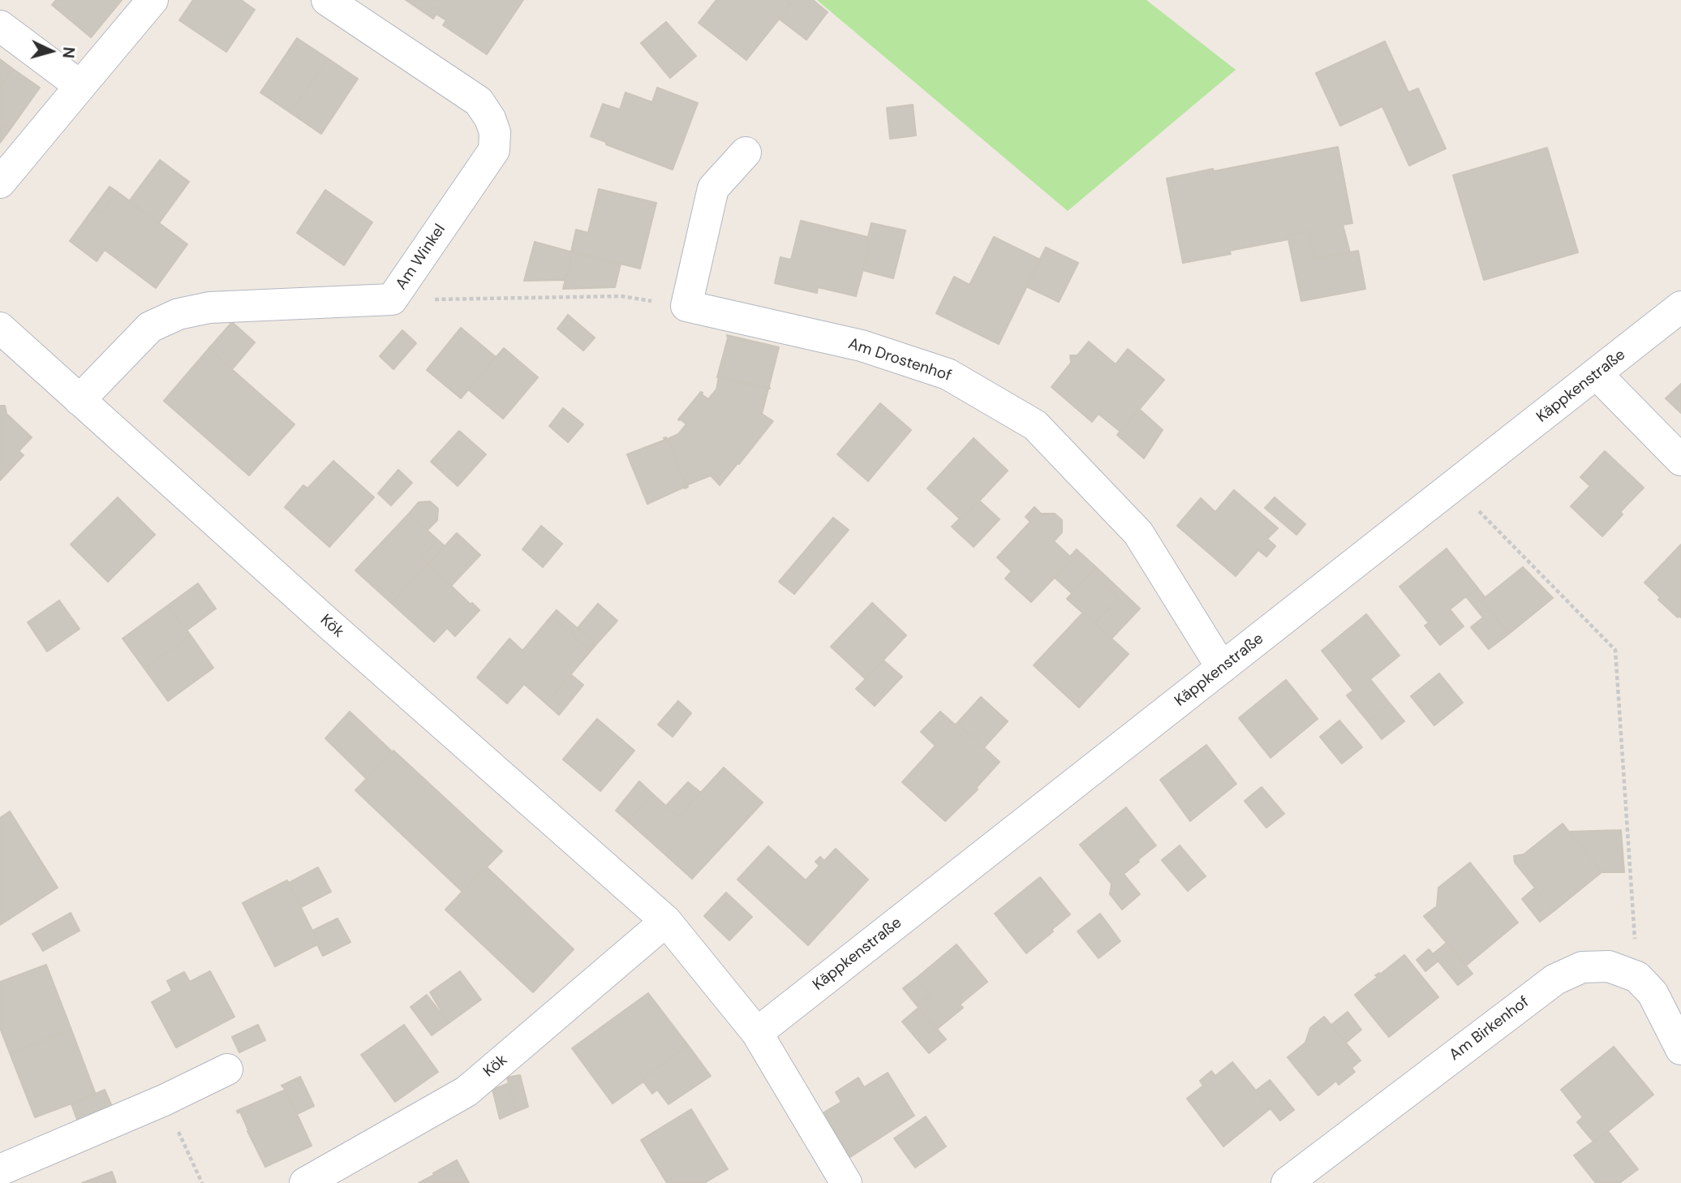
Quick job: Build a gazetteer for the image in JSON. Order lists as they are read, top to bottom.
{
  "streets": {
    "street": [
      "Am Winkel",
      "Am Drostenhof",
      "Käppkenstraße",
      "Kök",
      "Am Birkenhof"
    ]
  },
  "crossings": [
    ["Am Winkel", "Kök"],
    ["Am Drostenhof", "Käppkenstraße"],
    ["Käppkenstraße", "Kök"]
  ],
  "north": "right"
}
